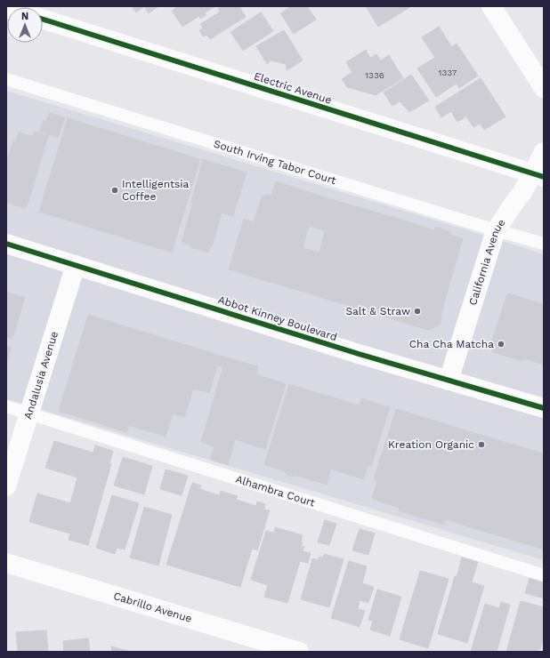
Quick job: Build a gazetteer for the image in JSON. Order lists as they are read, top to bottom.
{
  "streets": {
    "street": [
      "Electric Avenue",
      "California Avenue",
      "Abbot Kinney Boulevard",
      "Andalusia Avenue",
      "Cabrillo Avenue"
    ],
    "lane": ["South Irving Tabor Court", "Alhambra Court"]
  },
  "crossings": [
    ["Electric Avenue", "California Avenue"],
    ["South Irving Tabor Court", "California Avenue"],
    ["California Avenue", "Abbot Kinney Boulevard"],
    ["Abbot Kinney Boulevard", "Andalusia Avenue"],
    ["Andalusia Avenue", "Alhambra Court"]
  ],
  "places": [
    "Intelligentsia Coffee",
    "Salt & Straw",
    "Cha Cha Matcha",
    "Kreation Organic"
  ],
  "house_numbers": ["1337", "1336"],
  "north": "top"
}
